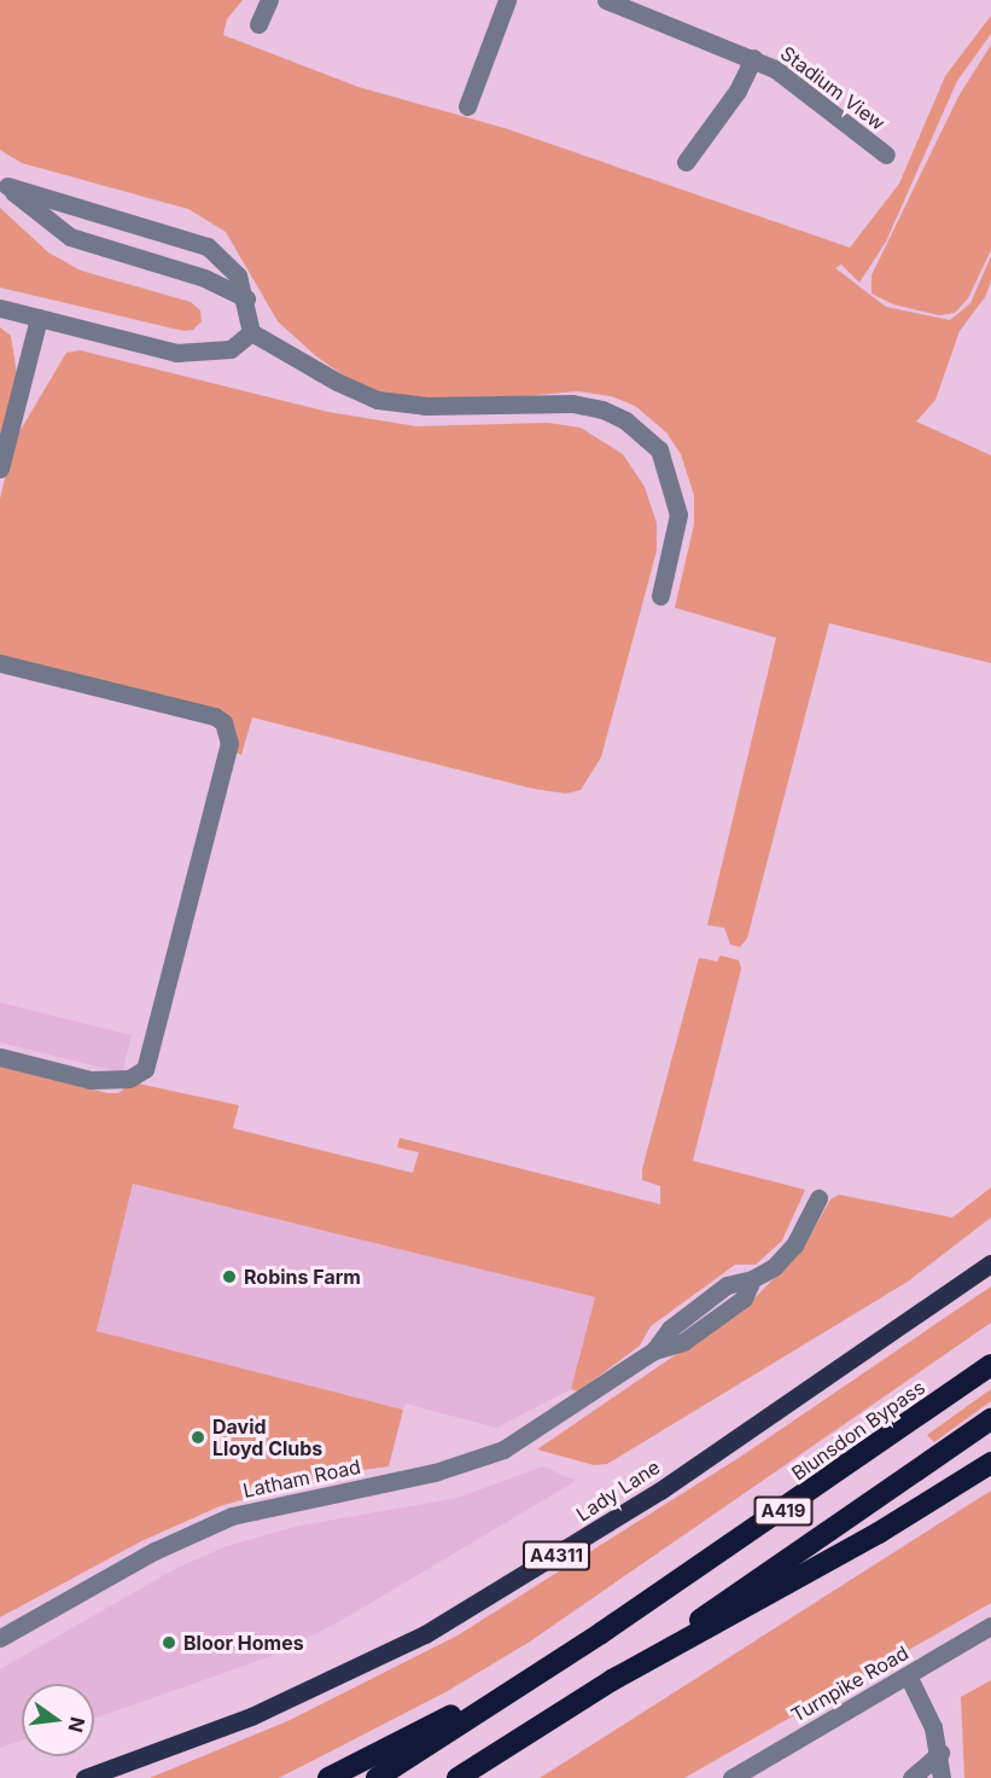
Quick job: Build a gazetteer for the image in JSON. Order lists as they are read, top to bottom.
{
  "streets": {
    "highway": ["Blunsdon Bypass", "A419"],
    "main road": ["Lady Lane", "A4311"],
    "street": ["Stadium View", "Latham Road", "Turnpike Road"]
  },
  "crossings": [
    ["Blunsdon Bypass", "A419"]
  ],
  "places": ["Robins Farm", "David Lloyd Clubs", "Bloor Homes"],
  "north": "right"
}
